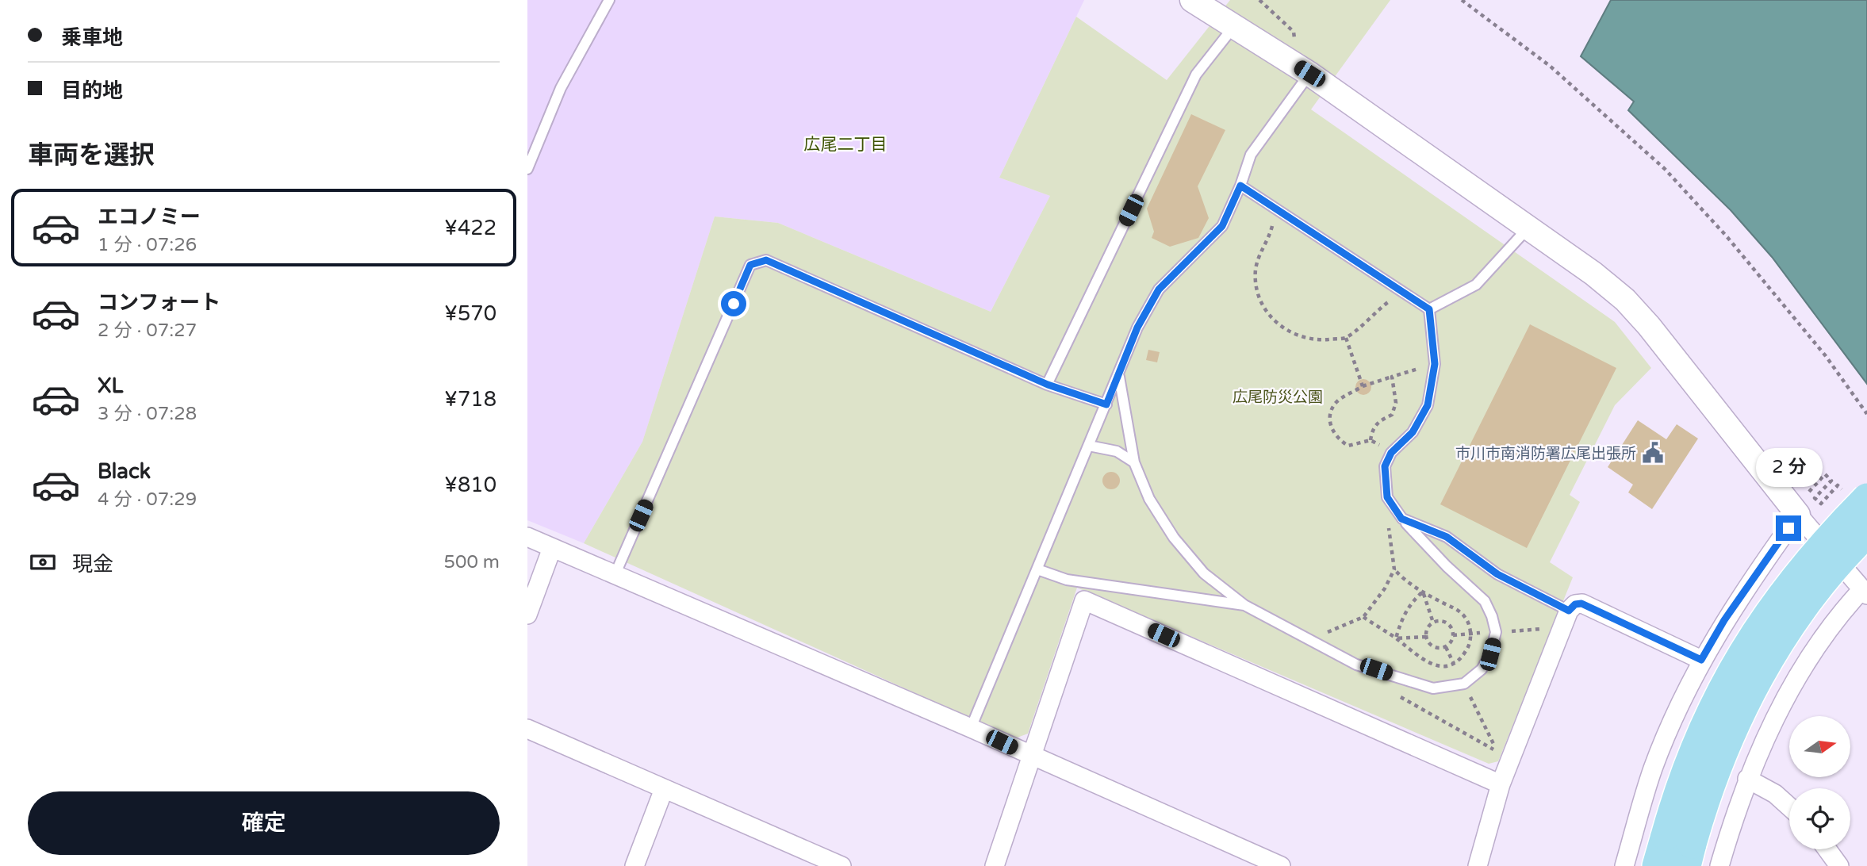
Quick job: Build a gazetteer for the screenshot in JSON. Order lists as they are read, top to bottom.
{
  "districts": ["広尾二丁目"],
  "parks": ["広尾防災公園"],
  "places": {
    "public building": ["市川市南消防署広尾出張所"]
  },
  "north": "right",
  "page": {
    "banner": ["乗車地", "目的地"],
    "heading": "車両を選択",
    "list": [
      {
        "name": "エコノミー",
        "note": "1 分 · 07:26",
        "value": "¥422"
      },
      {
        "name": "コンフォート",
        "note": "2 分 · 07:27",
        "value": "¥570"
      },
      {
        "name": "XL",
        "note": "3 分 · 07:28",
        "value": "¥718"
      },
      {
        "name": "Black",
        "note": "4 分 · 07:29",
        "value": "¥810"
      }
    ],
    "bubble": "2 分",
    "pay": ["現金", "500 m"],
    "buttons": "確定"
  }
}
